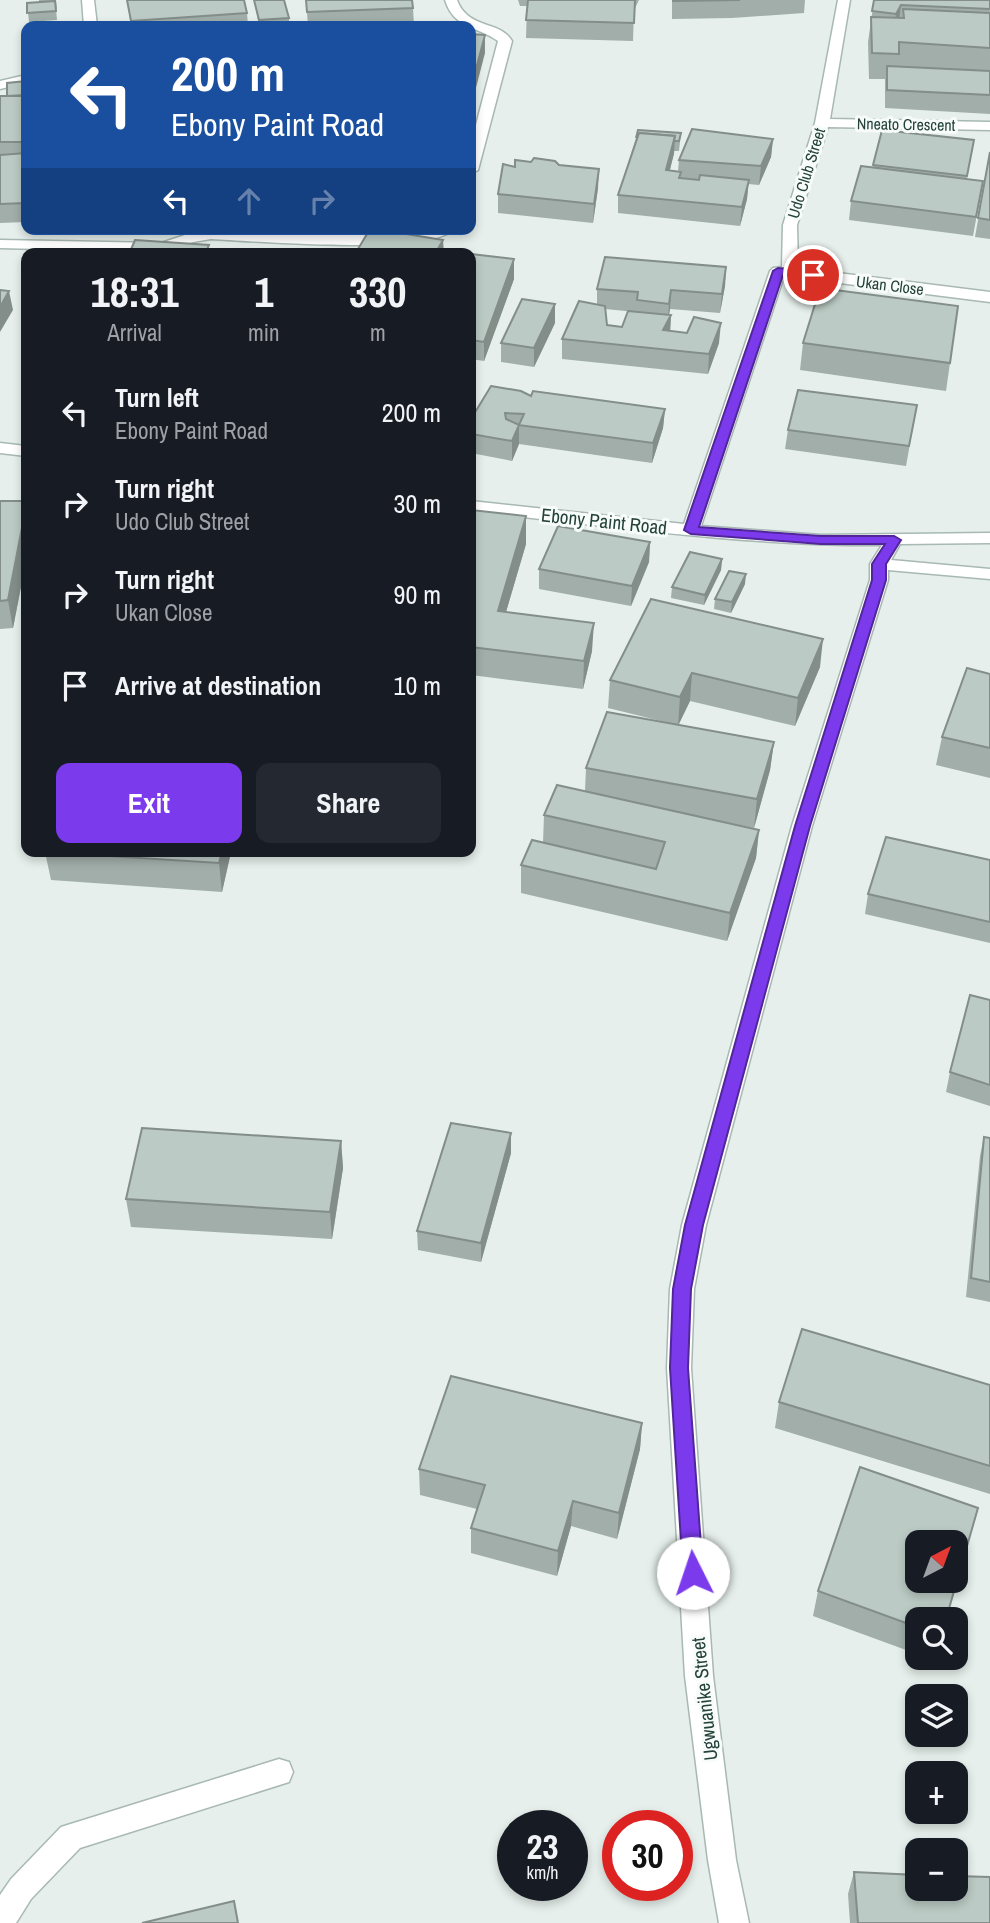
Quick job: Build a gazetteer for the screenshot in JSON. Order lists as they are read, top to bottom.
{
  "streets": {
    "street": [
      "Nneato Crescent",
      "Udo Club Street",
      "Ukan Close",
      "Ebony Paint Road",
      "Ugwuanike Street"
    ]
  },
  "crossings": [
    ["Nneato Crescent", "Udo Club Street"],
    ["Udo Club Street", "Ukan Close"],
    ["Ebony Paint Road", "Ugwuanike Street"]
  ],
  "north": "top right",
  "page": {
    "turn": ["200 m", "Ebony Paint Road"],
    "eta": [
      "18:31",
      "Arrival",
      "1",
      "min",
      "330",
      "m"
    ],
    "list": [
      {
        "name": "Turn left",
        "note": "Ebony Paint Road",
        "value": "200 m"
      },
      {
        "name": "Turn right",
        "note": "Udo Club Street",
        "value": "30 m"
      },
      {
        "name": "Turn right",
        "note": "Ukan Close",
        "value": "90 m"
      },
      {
        "name": "Arrive at destination",
        "value": "10 m"
      }
    ],
    "buttons": ["Exit", "Share"],
    "map_buttons": ["+", "−"],
    "speed": "23 km/h",
    "limit": "30"
  }
}
